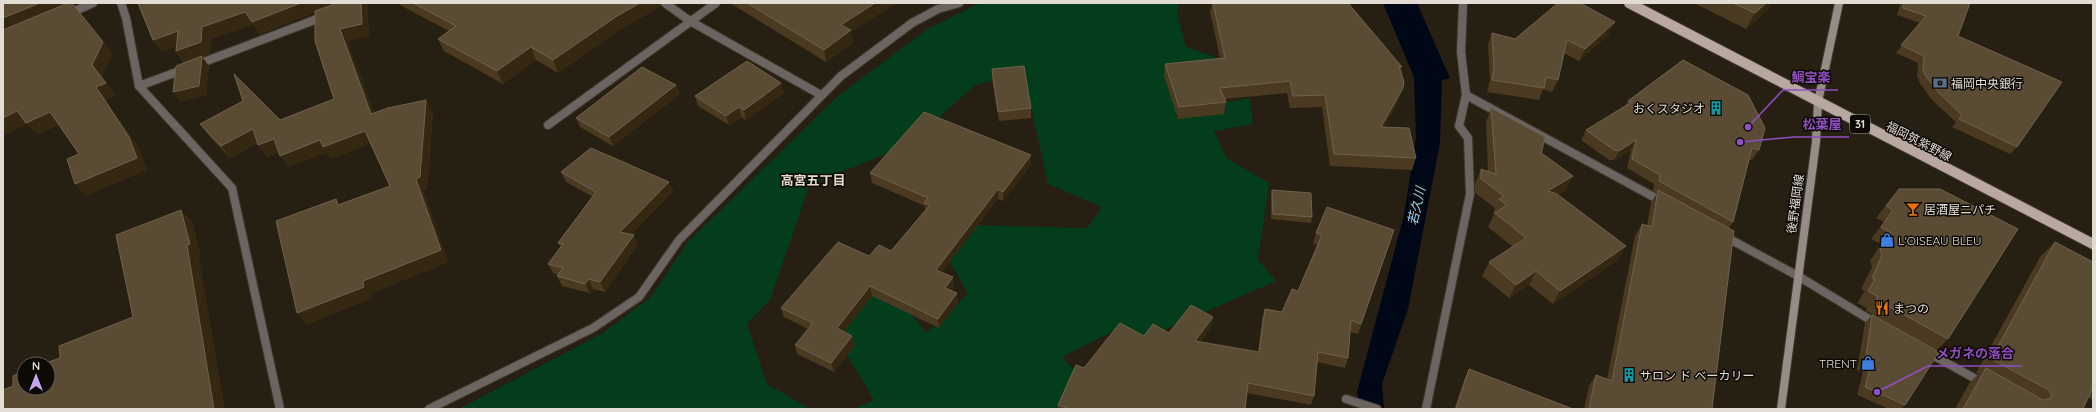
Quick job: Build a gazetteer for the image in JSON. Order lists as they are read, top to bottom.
{
  "streets": {
    "main road": ["31", "福岡筑紫野線", "後野福岡線"]
  },
  "crossings": [
    ["福岡筑紫野線", "後野福岡線"]
  ],
  "districts": ["高宮五丁目"],
  "water": ["若久川"],
  "places": {
    "bank": ["福岡中央銀行"],
    "building": ["おくスタジオ", "サロン ド ベーカリー"],
    "other": ["鯛宝楽", "松葉屋", "メガネの落合"],
    "bar": ["居酒屋ニパチ"],
    "shop": ["L'OISEAU BLEU", "TRENT"],
    "restaurant": ["まつの"]
  },
  "north": "top"
}
